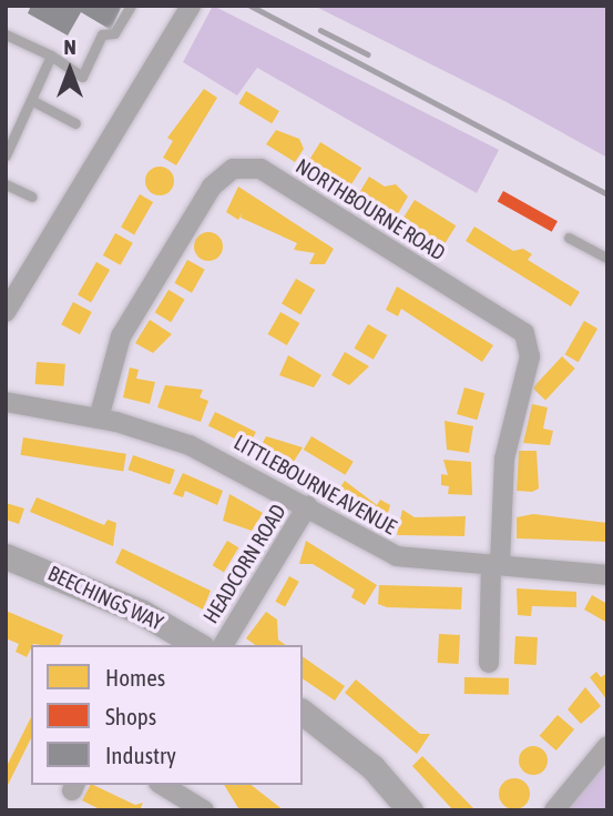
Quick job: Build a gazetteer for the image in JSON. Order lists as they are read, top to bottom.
{
  "streets": {
    "street": [
      "NORTHBOURNE ROAD",
      "LITTLEBOURNE AVENUE",
      "HEADCORN ROAD",
      "BEECHINGS WAY"
    ]
  },
  "crossings": [
    ["NORTHBOURNE ROAD", "LITTLEBOURNE AVENUE"],
    ["LITTLEBOURNE AVENUE", "HEADCORN ROAD"]
  ],
  "legend": ["Homes", "Shops", "Industry"],
  "north": "top"
}
